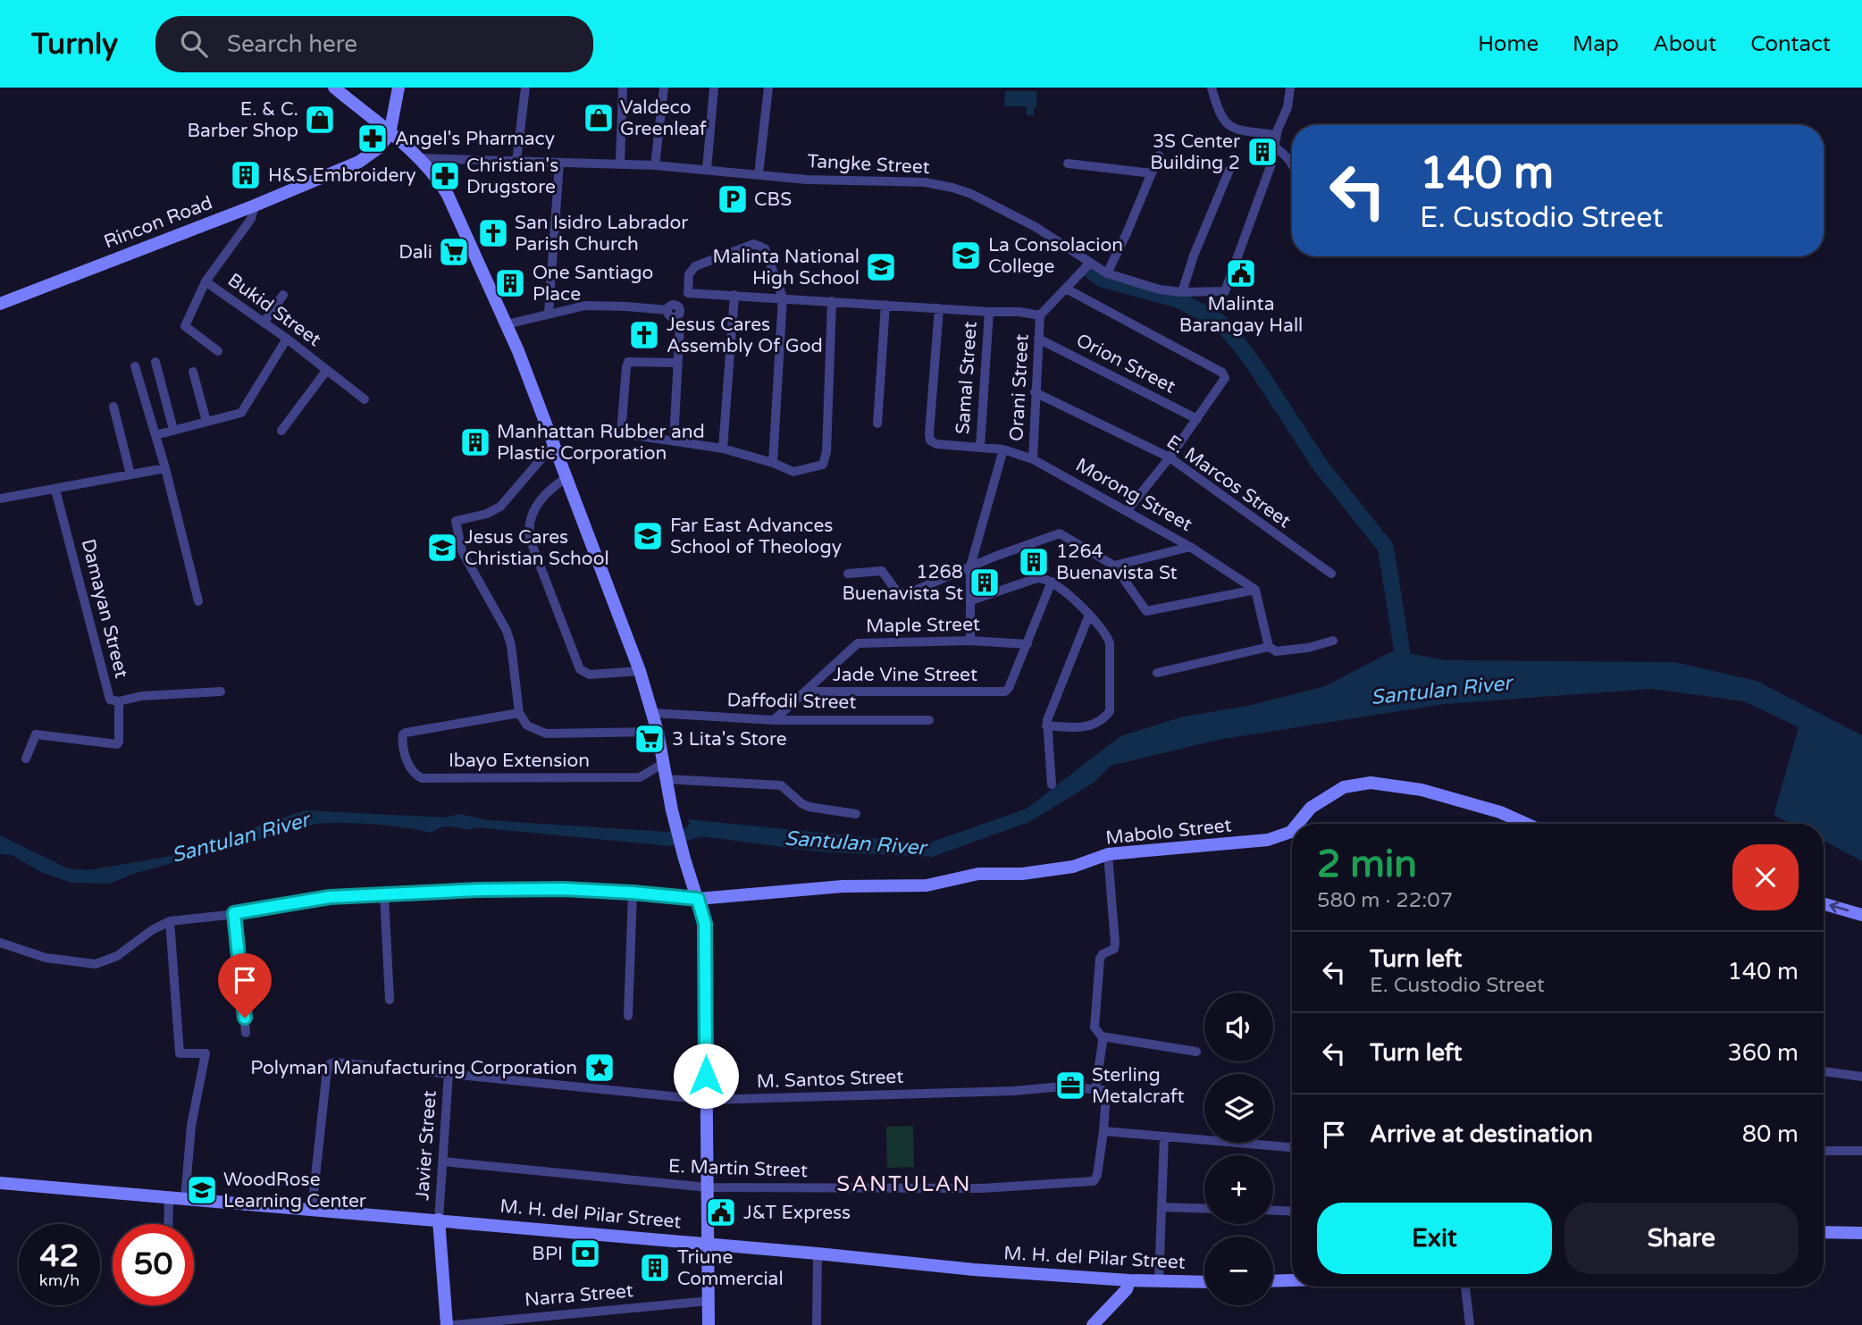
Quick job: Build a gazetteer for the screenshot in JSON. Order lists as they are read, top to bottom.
{
  "streets": {
    "main road": ["Rincon Road", "Mabolo Street", "M. H. del Pilar Street"],
    "street": [
      "Tangke Street",
      "Bukid Street",
      "Orion Street",
      "Samal Street",
      "Orani Street",
      "E. Marcos Street",
      "Morong Street",
      "Damayan Street",
      "Maple Street",
      "Jade Vine Street",
      "Daffodil Street",
      "Ibayo Extension",
      "M. Santos Street",
      "Javier Street",
      "E. Martin Street",
      "Narra Street"
    ]
  },
  "crossings": [
    ["Tangke Street", "Orani Street"],
    ["Rincon Road", "Bukid Street"],
    ["Orion Street", "Orani Street"],
    ["Samal Street", "Morong Street"],
    ["Orani Street", "E. Marcos Street"],
    ["Orani Street", "Morong Street"],
    ["Maple Street", "Jade Vine Street"],
    ["Maple Street", "Daffodil Street"],
    ["M. Santos Street", "Javier Street"],
    ["M. Santos Street", "M. H. del Pilar Street"],
    ["Javier Street", "E. Martin Street"],
    ["Javier Street", "M. H. del Pilar Street"]
  ],
  "districts": ["SANTULAN"],
  "water": ["Santulan River"],
  "places": {
    "shop": ["Valdeco Greenleaf", "E. & C. Barber Shop"],
    "pharmacy": ["Angel's Pharmacy", "Christian's Drugstore"],
    "building": [
      "3S Center Building 2",
      "H&S Embroidery",
      "One Santiago Place",
      "Manhattan Rubber and Plastic Corporation",
      "1264 Buenavista St",
      "1268 Buenavista St",
      "Triune Commercial"
    ],
    "parking": ["CBS"],
    "church": ["San Isidro Labrador Parish Church", "Jesus Cares Assembly Of God"],
    "supermarket": ["Dali", "3 Lita's Store"],
    "school or university": [
      "La Consolacion College",
      "Malinta National High School",
      "Far East Advances School of Theology",
      "Jesus Cares Christian School",
      "WoodRose Learning Center"
    ],
    "public building": ["Malinta Barangay Hall", "J&T Express"],
    "place": ["Polyman Manufacturing Corporation"],
    "office": ["Sterling Metalcraft"],
    "bank": ["BPI"]
  },
  "page": {
    "header": "Turnly",
    "search": "Search here",
    "nav": [
      "Home",
      "Map",
      "About",
      "Contact"
    ],
    "turn": ["140 m", "E. Custodio Street"],
    "heading": ["2 min", "580 m · 22:07"],
    "list": [
      {
        "name": "Turn left",
        "note": "E. Custodio Street",
        "value": "140 m"
      },
      {
        "name": "Turn left",
        "value": "360 m"
      },
      {
        "name": "Arrive at destination",
        "value": "80 m"
      }
    ],
    "map_buttons": ["+", "−"],
    "buttons": ["Exit", "Share"],
    "speed": "42 km/h",
    "limit": "50"
  }
}
